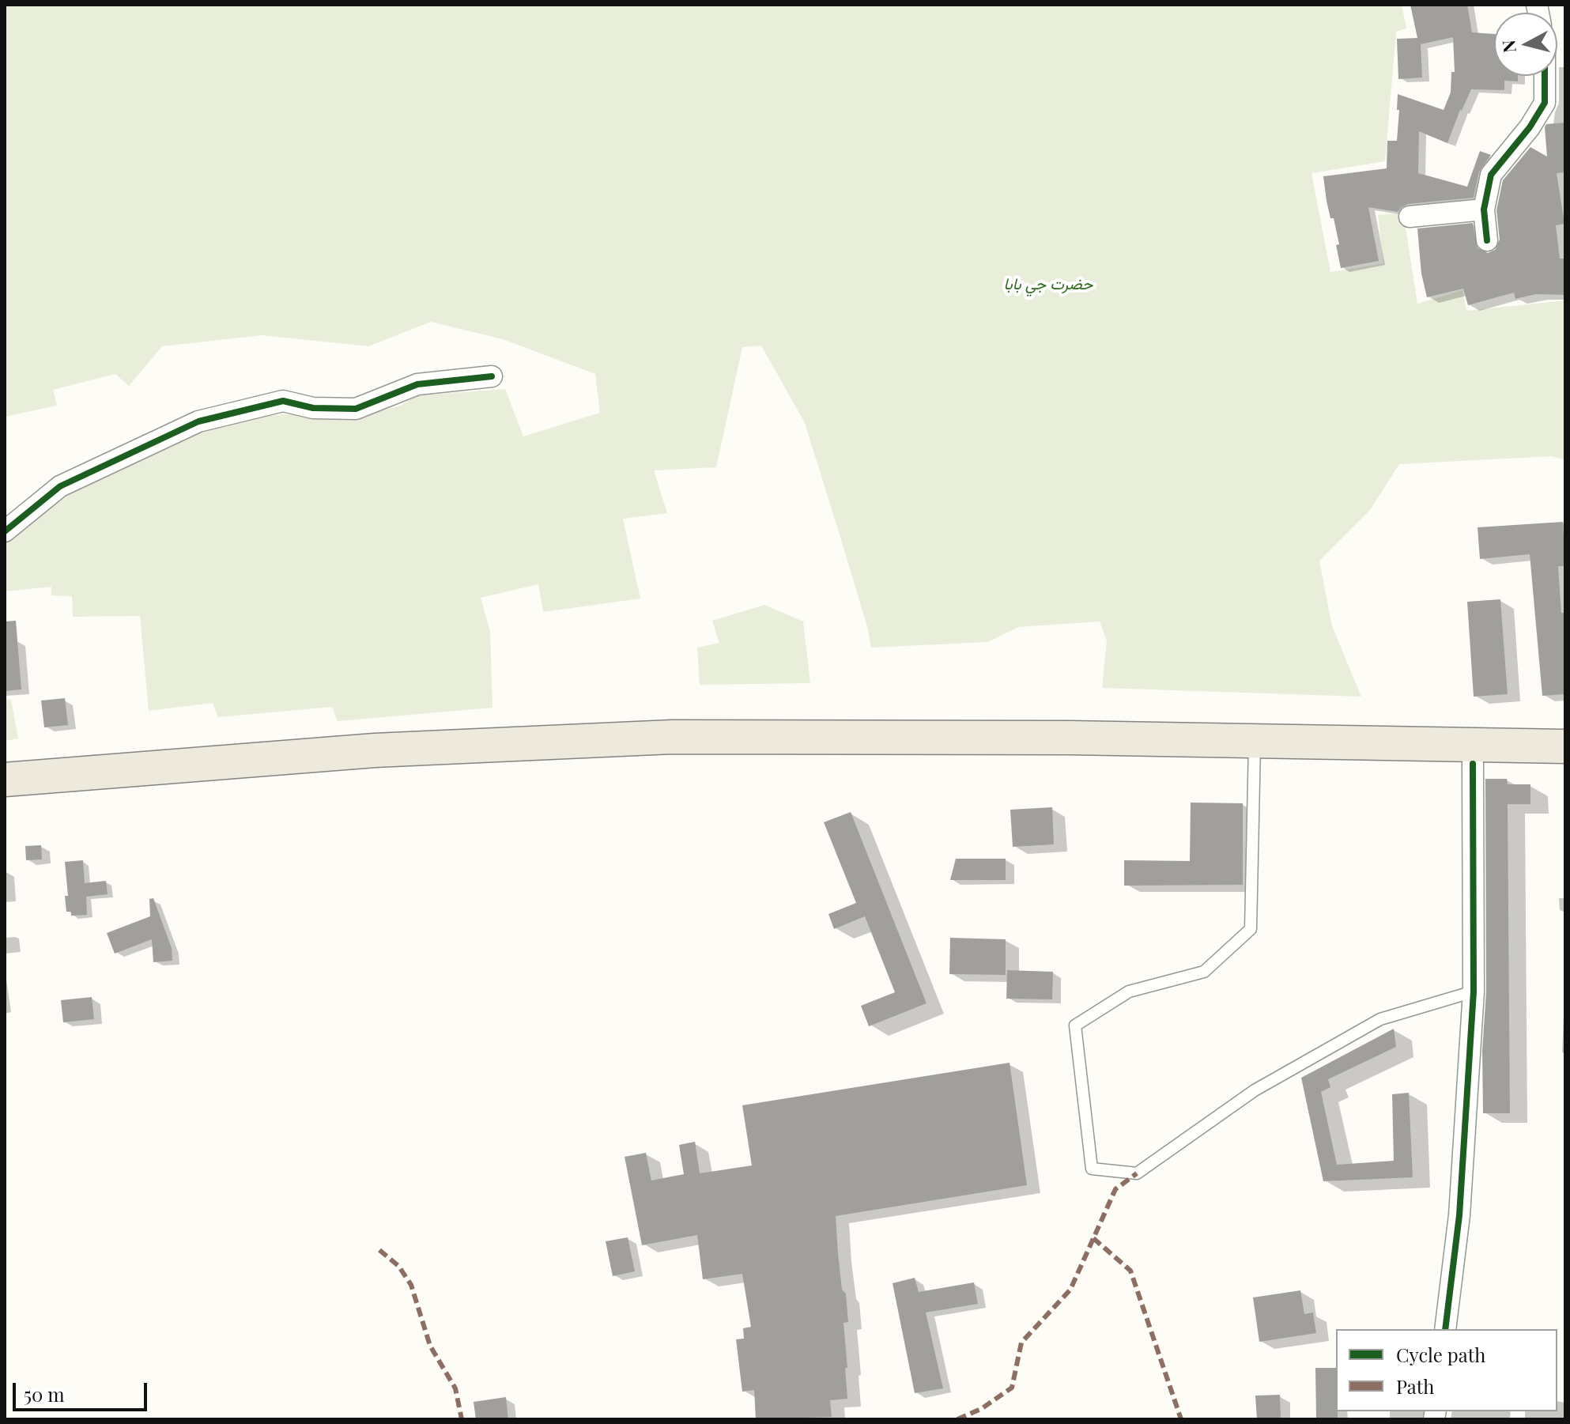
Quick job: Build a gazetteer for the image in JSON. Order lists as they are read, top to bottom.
{
  "parks": ["حضرت جي بابا"],
  "legend": ["Cycle path", "Path"],
  "scale_bar": "50 m",
  "north": "left"
}
